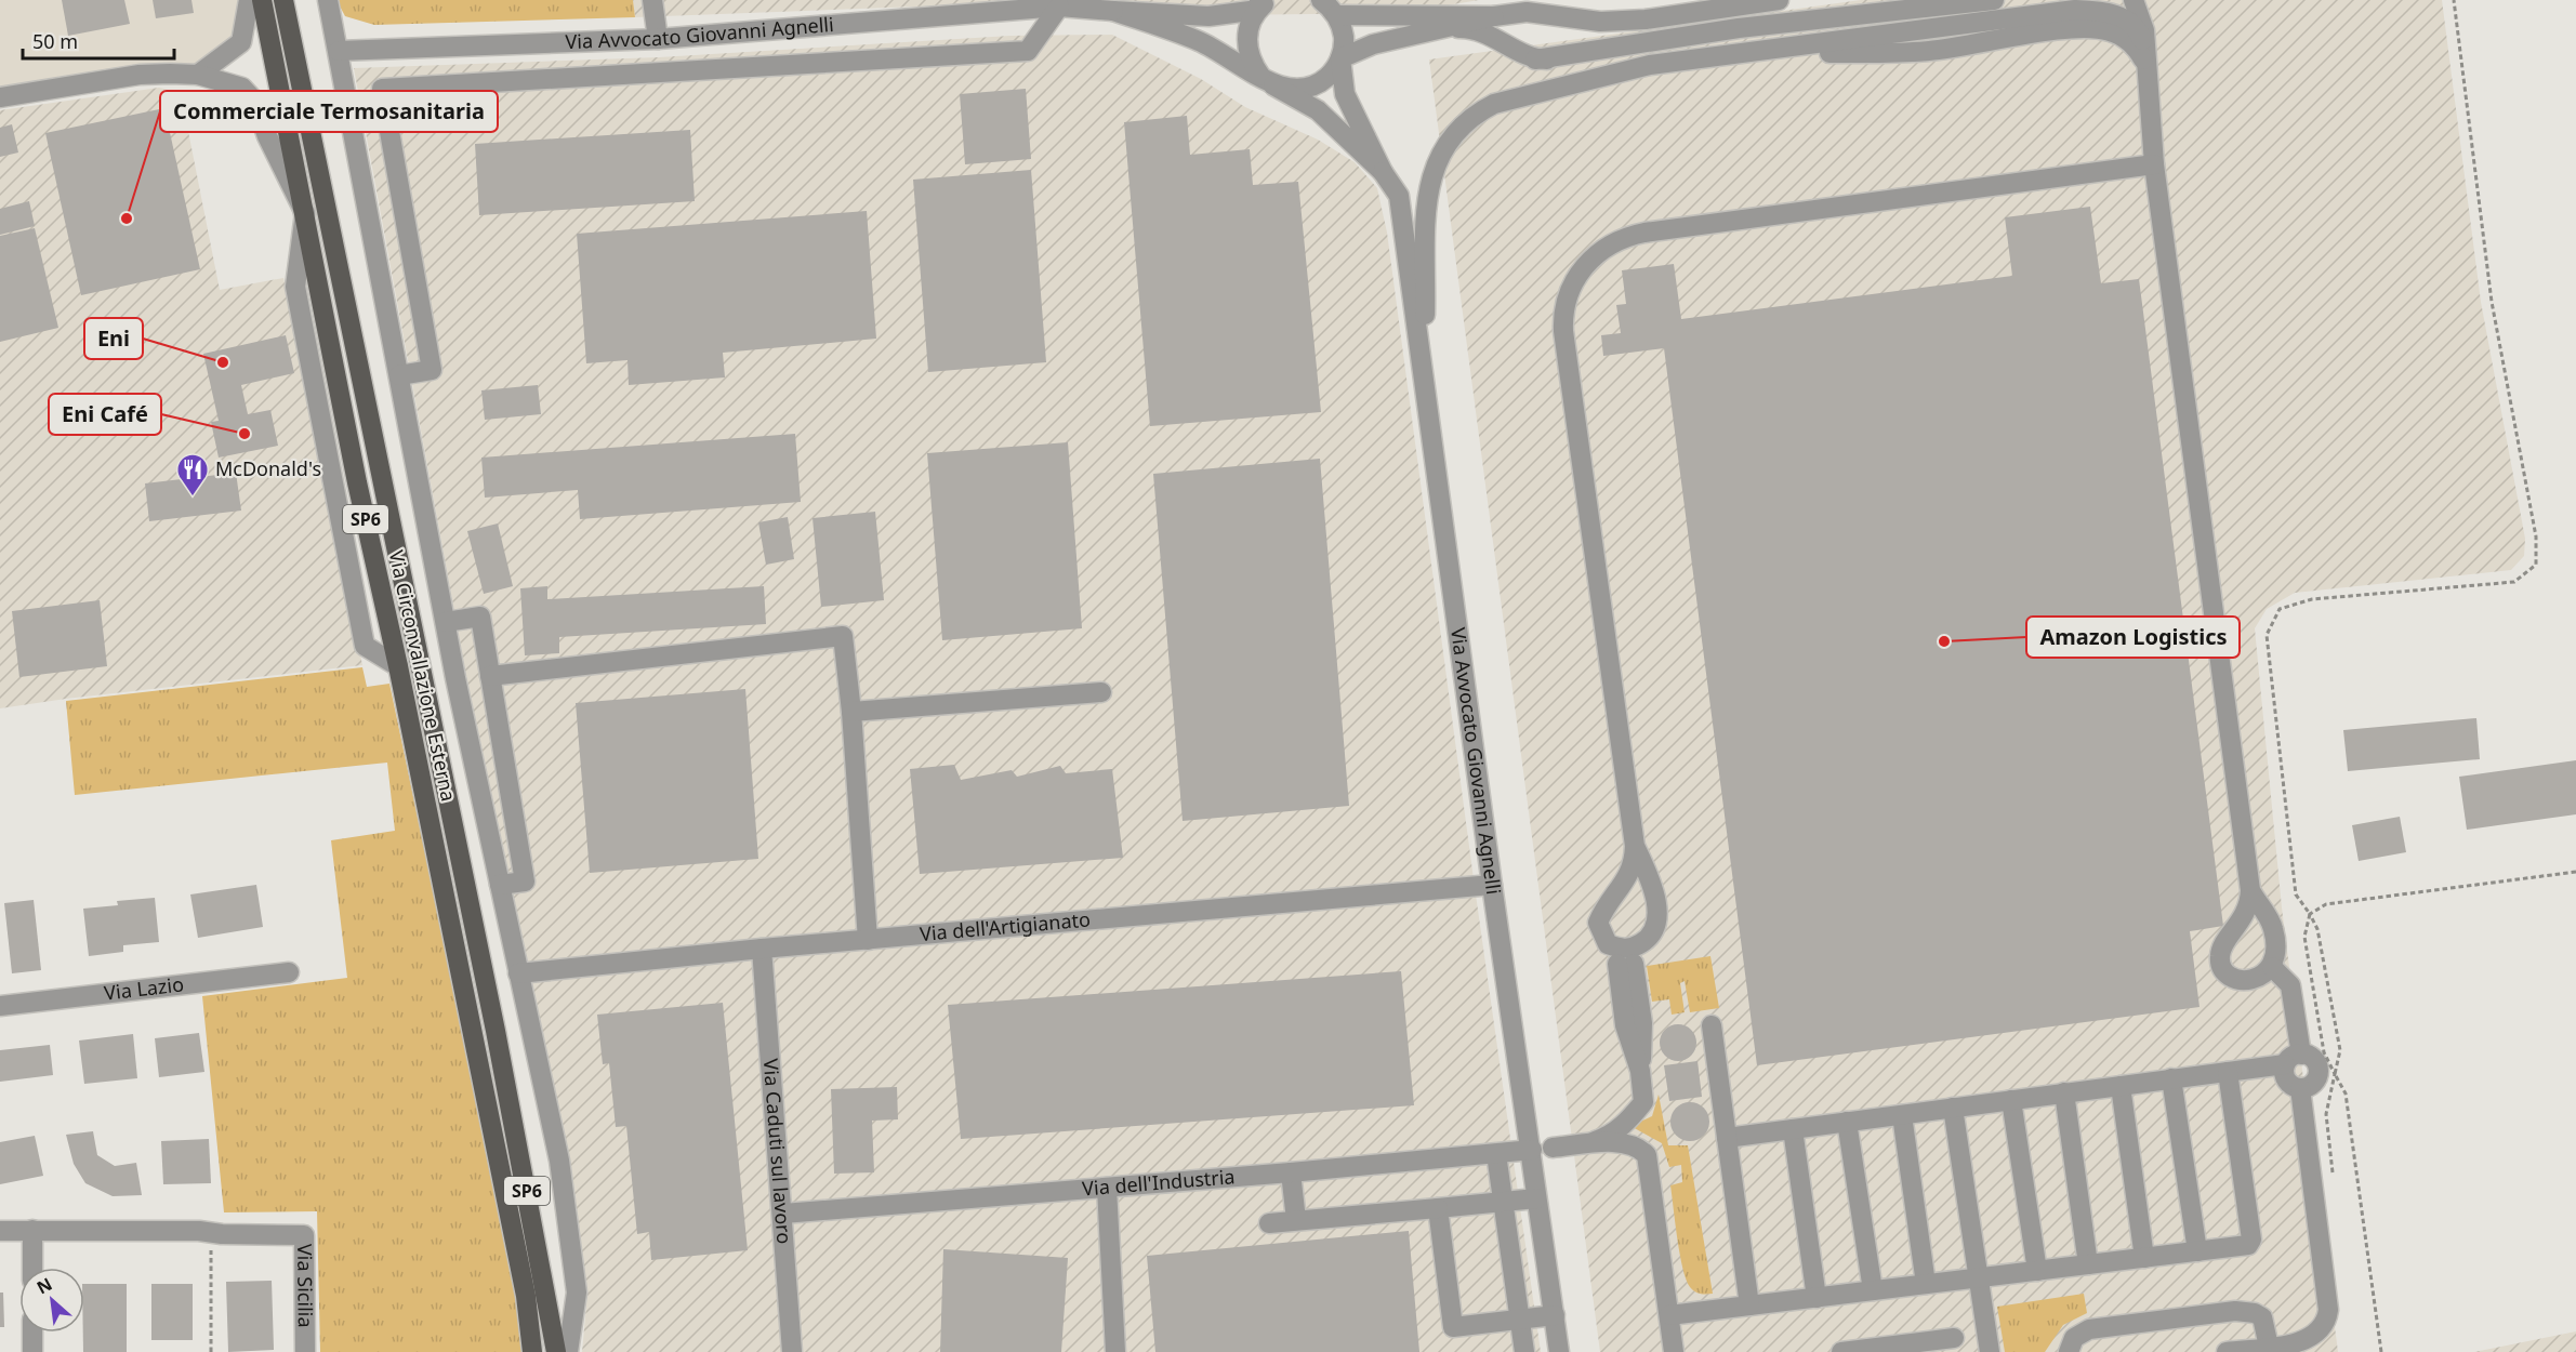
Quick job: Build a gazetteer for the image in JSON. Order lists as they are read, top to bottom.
{
  "streets": {
    "main road": ["SP6", "Via Circonvallazione Esterna"],
    "street": [
      "Via Avvocato Giovanni Agnelli",
      "Via dell'Artigianato",
      "Via Lazio",
      "Via Caduti sul lavoro",
      "Via dell'Industria",
      "Via Sicilia"
    ]
  },
  "crossings": [
    ["Via Avvocato Giovanni Agnelli", "Via Circonvallazione Esterna"],
    ["Via Avvocato Giovanni Agnelli", "Via dell'Artigianato"],
    ["Via Avvocato Giovanni Agnelli", "Via dell'Industria"],
    ["Via Circonvallazione Esterna", "Via dell'Artigianato"],
    ["Via dell'Artigianato", "Via Caduti sul lavoro"],
    ["Via Caduti sul lavoro", "Via dell'Industria"]
  ],
  "places": {
    "other": [
      "Commerciale Termosanitaria",
      "Eni",
      "Eni Café",
      "Amazon Logistics"
    ],
    "restaurant": ["McDonald's"]
  },
  "scale_bar": "50 m",
  "north": "top left"
}
